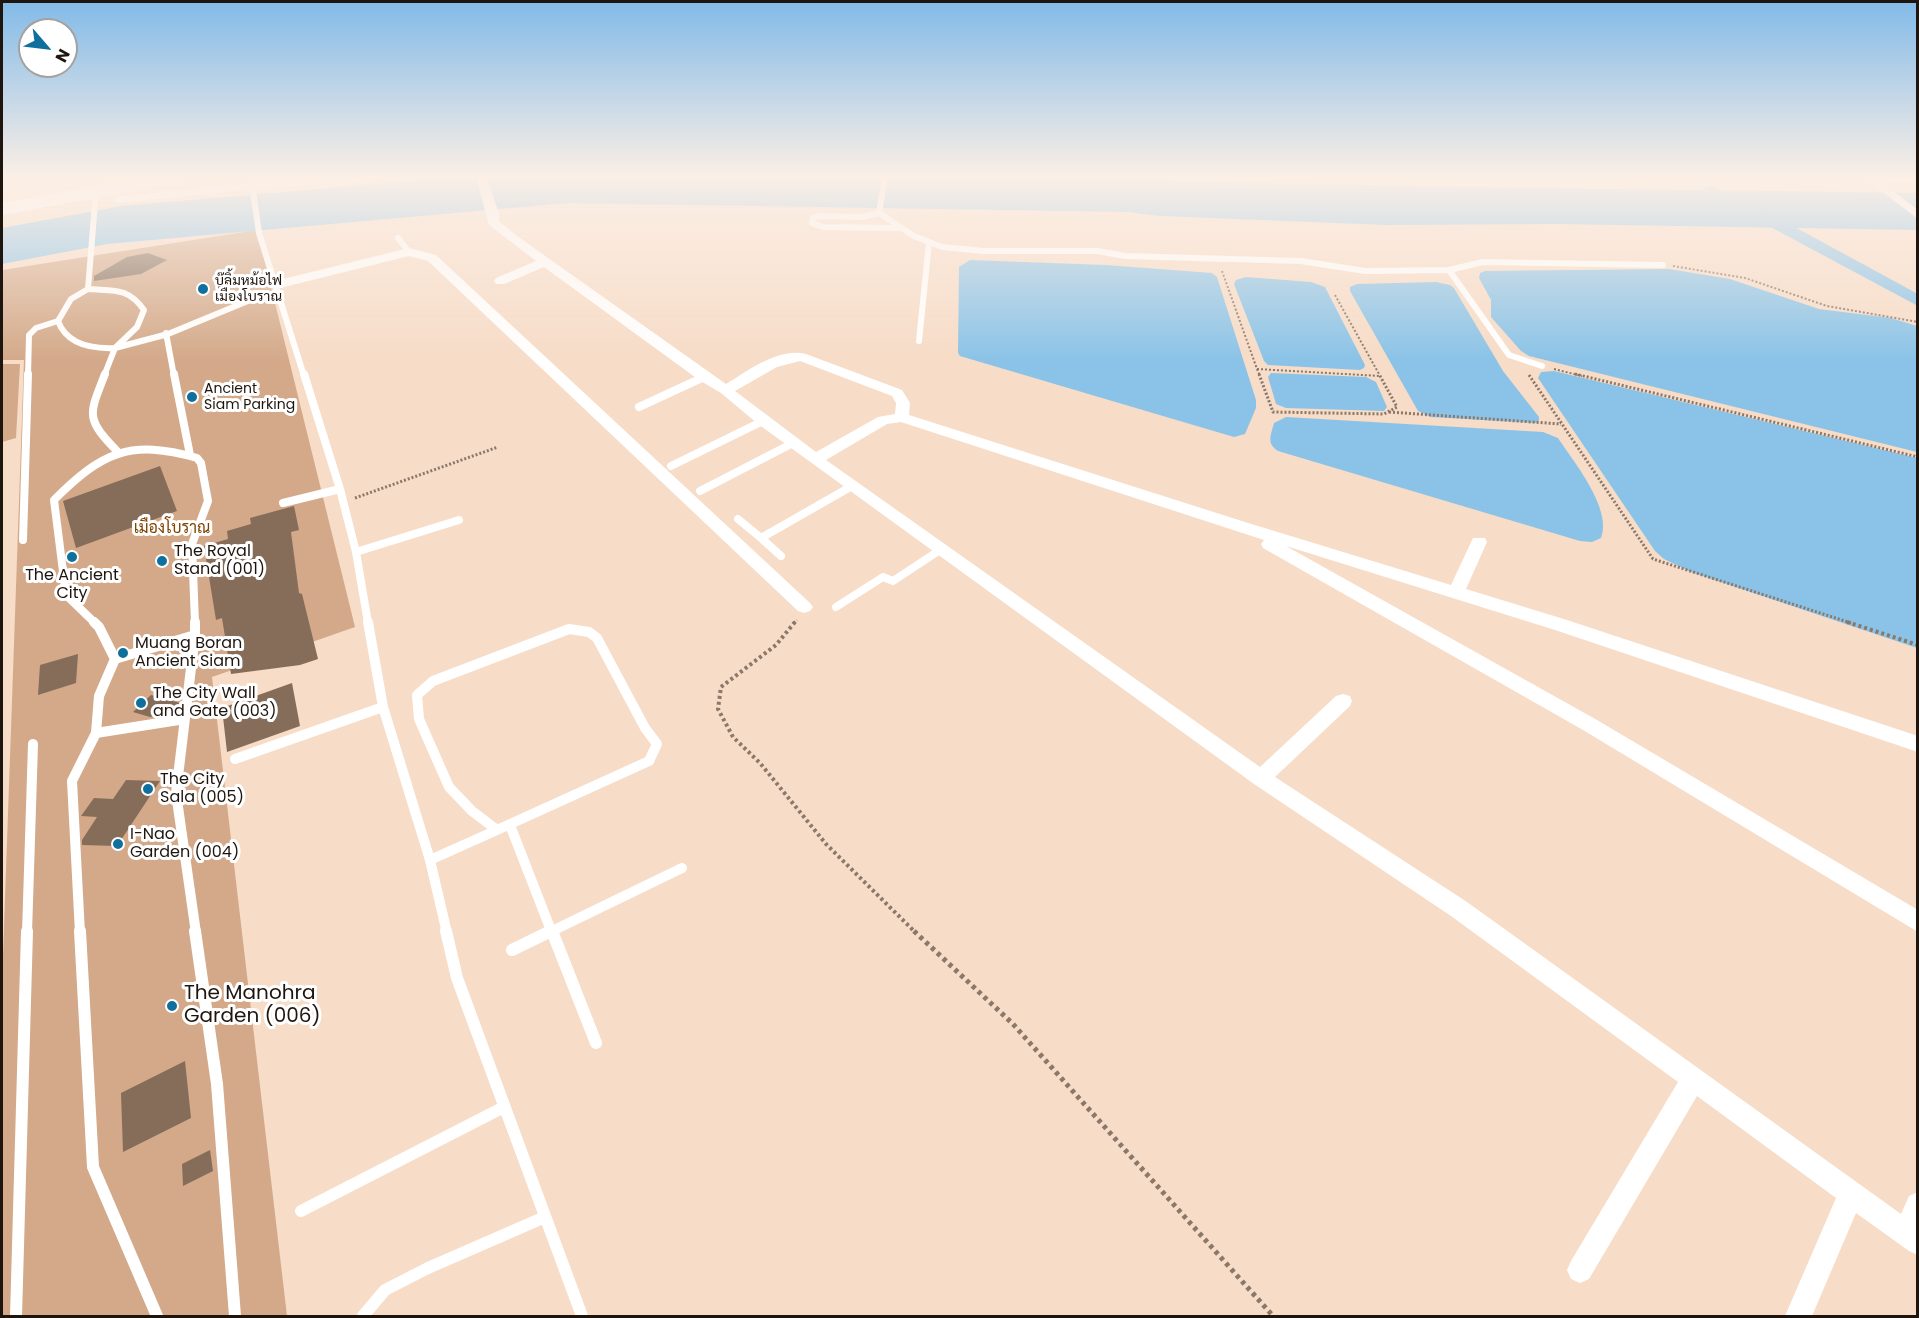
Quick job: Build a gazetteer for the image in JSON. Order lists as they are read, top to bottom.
{
  "parks": ["เมืองโบราณ"],
  "places": [
    "บู๊ลิ้มหม้อไฟ เมืองโบราณ",
    "Ancient Siam Parking",
    "The Ancient City",
    "The Royal Stand (001)",
    "Muang Boran Ancient Siam",
    "The City Wall and Gate (003)",
    "The City Sala (005)",
    "I-Nao Garden (004)",
    "The Manohra Garden (006)"
  ],
  "north": "bottom right"
}
